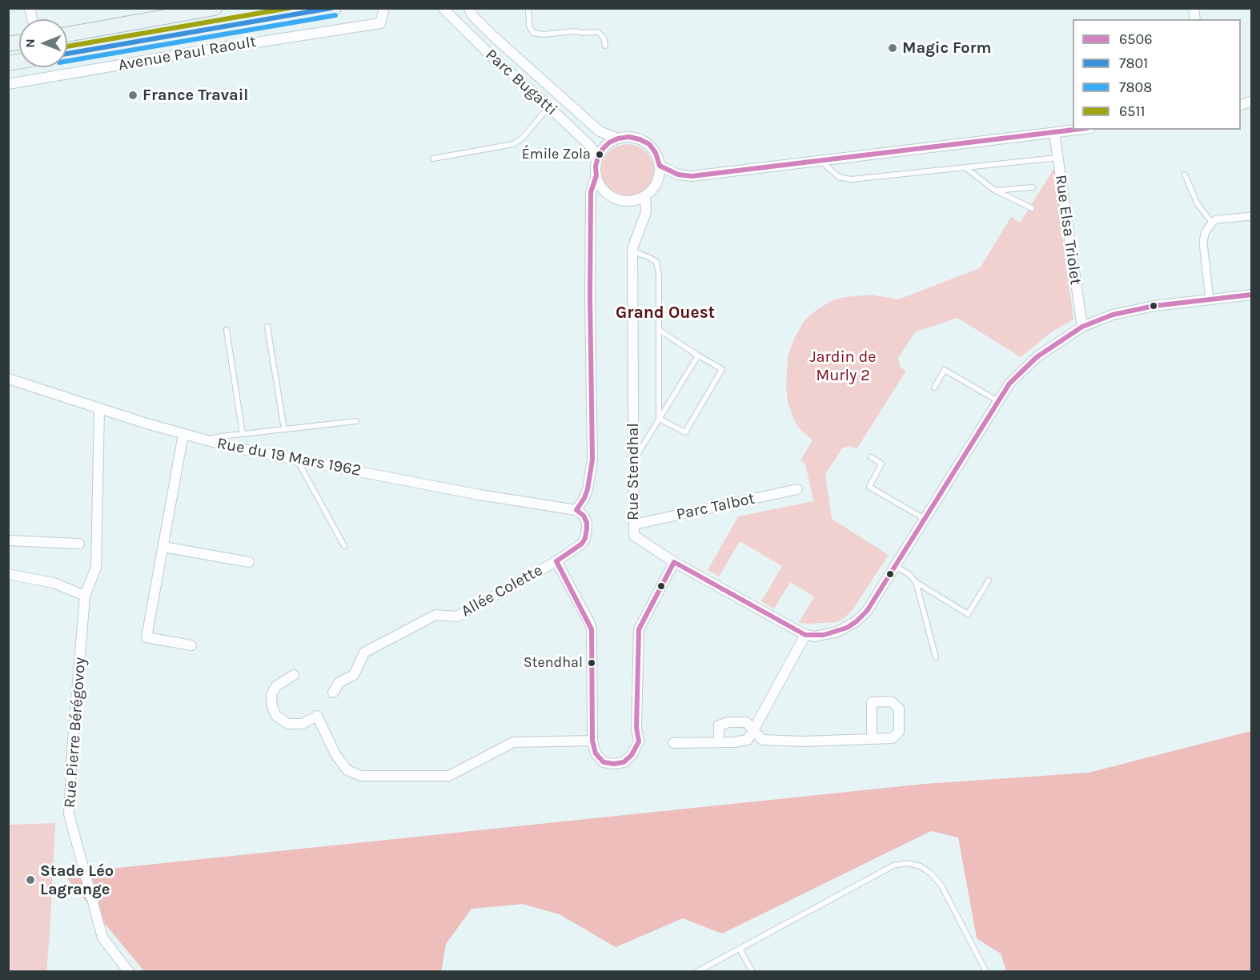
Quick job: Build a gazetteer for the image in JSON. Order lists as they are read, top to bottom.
{
  "streets": {
    "street": [
      "Avenue Paul Raoult",
      "Parc Bugatti",
      "Rue Elsa Triolet",
      "Rue du 19 Mars 1962",
      "Rue Stendhal",
      "Parc Talbot",
      "Allée Colette",
      "Rue Pierre Bérégovoy"
    ]
  },
  "crossings": [
    ["Parc Bugatti", "Rue Stendhal"],
    ["Rue du 19 Mars 1962", "Rue Pierre Bérégovoy"],
    ["Rue Stendhal", "Parc Talbot"]
  ],
  "districts": ["Grand Ouest"],
  "parks": ["Jardin de Murly 2"],
  "places": [
    "Magic Form",
    "France Travail",
    "Émile Zola",
    "Stendhal",
    "Stade Léo Lagrange"
  ],
  "lines": [
    "transit line 7801",
    "transit line 6511",
    "transit line 7808",
    "transit line 6506"
  ],
  "legend": [
    "6506",
    "7801",
    "7808",
    "6511"
  ],
  "north": "left"
}
